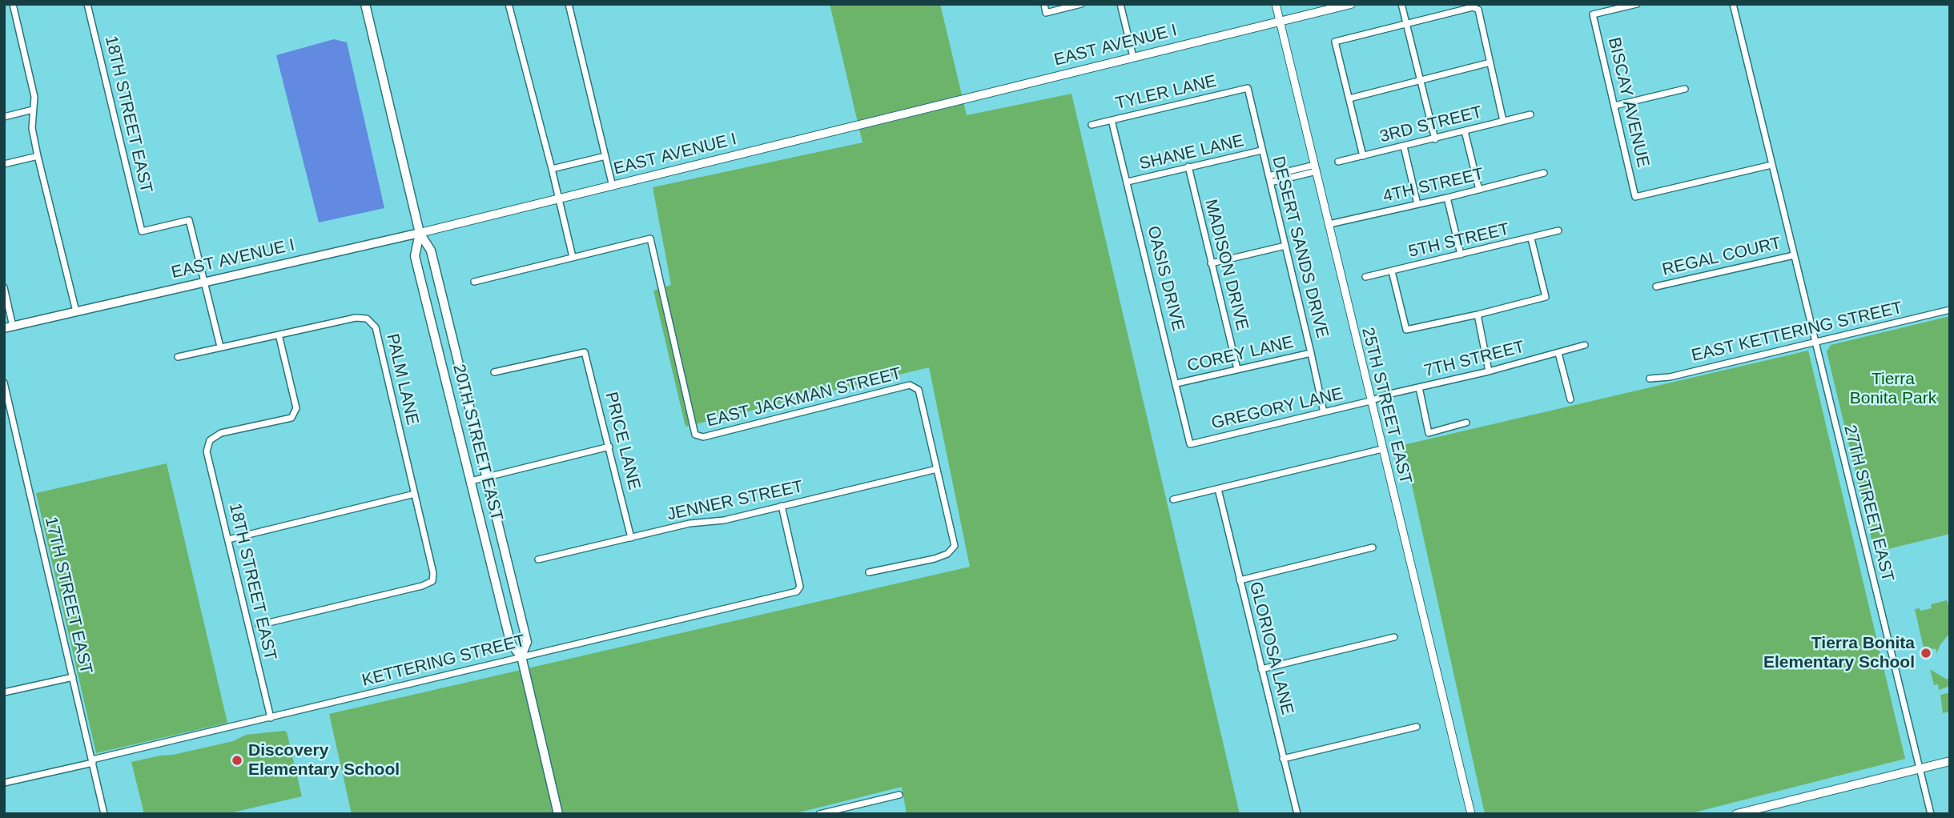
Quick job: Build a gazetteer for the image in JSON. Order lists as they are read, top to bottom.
{
  "streets": {
    "main road": ["EAST AVENUE I", "20TH STREET EAST"],
    "street": [
      "TYLER LANE",
      "BISCAY AVENUE",
      "18TH STREET EAST",
      "3RD STREET",
      "SHANE LANE",
      "4TH STREET",
      "5TH STREET",
      "DESERT SANDS DRIVE",
      "REGAL COURT",
      "MADISON DRIVE",
      "OASIS DRIVE",
      "EAST KETTERING STREET",
      "COREY LANE",
      "7TH STREET",
      "PALM LANE",
      "EAST JACKMAN STREET",
      "25TH STREET EAST",
      "GREGORY LANE",
      "PRICE LANE",
      "JENNER STREET",
      "27TH STREET EAST",
      "17TH STREET EAST",
      "GLORIOSA LANE",
      "KETTERING STREET"
    ]
  },
  "crossings": [
    ["EAST AVENUE I", "18TH STREET EAST"],
    ["EAST AVENUE I", "25TH STREET EAST"],
    ["EAST AVENUE I", "20TH STREET EAST"],
    ["TYLER LANE", "DESERT SANDS DRIVE"],
    ["TYLER LANE", "OASIS DRIVE"],
    ["BISCAY AVENUE", "27TH STREET EAST"],
    ["18TH STREET EAST", "PALM LANE"],
    ["18TH STREET EAST", "KETTERING STREET"],
    ["SHANE LANE", "DESERT SANDS DRIVE"],
    ["SHANE LANE", "MADISON DRIVE"],
    ["SHANE LANE", "OASIS DRIVE"],
    ["4TH STREET", "25TH STREET EAST"],
    ["DESERT SANDS DRIVE", "COREY LANE"],
    ["DESERT SANDS DRIVE", "GREGORY LANE"],
    ["REGAL COURT", "27TH STREET EAST"],
    ["MADISON DRIVE", "COREY LANE"],
    ["OASIS DRIVE", "COREY LANE"],
    ["OASIS DRIVE", "GREGORY LANE"],
    ["EAST KETTERING STREET", "27TH STREET EAST"],
    ["7TH STREET", "25TH STREET EAST"],
    ["7TH STREET", "GREGORY LANE"],
    ["EAST JACKMAN STREET", "JENNER STREET"],
    ["25TH STREET EAST", "GREGORY LANE"],
    ["PRICE LANE", "JENNER STREET"],
    ["20TH STREET EAST", "KETTERING STREET"],
    ["JENNER STREET", "KETTERING STREET"],
    ["17TH STREET EAST", "KETTERING STREET"]
  ],
  "parks": ["Tierra Bonita Park"],
  "places": ["Tierra Bonita Elementary School", "Discovery Elementary School"]
}
